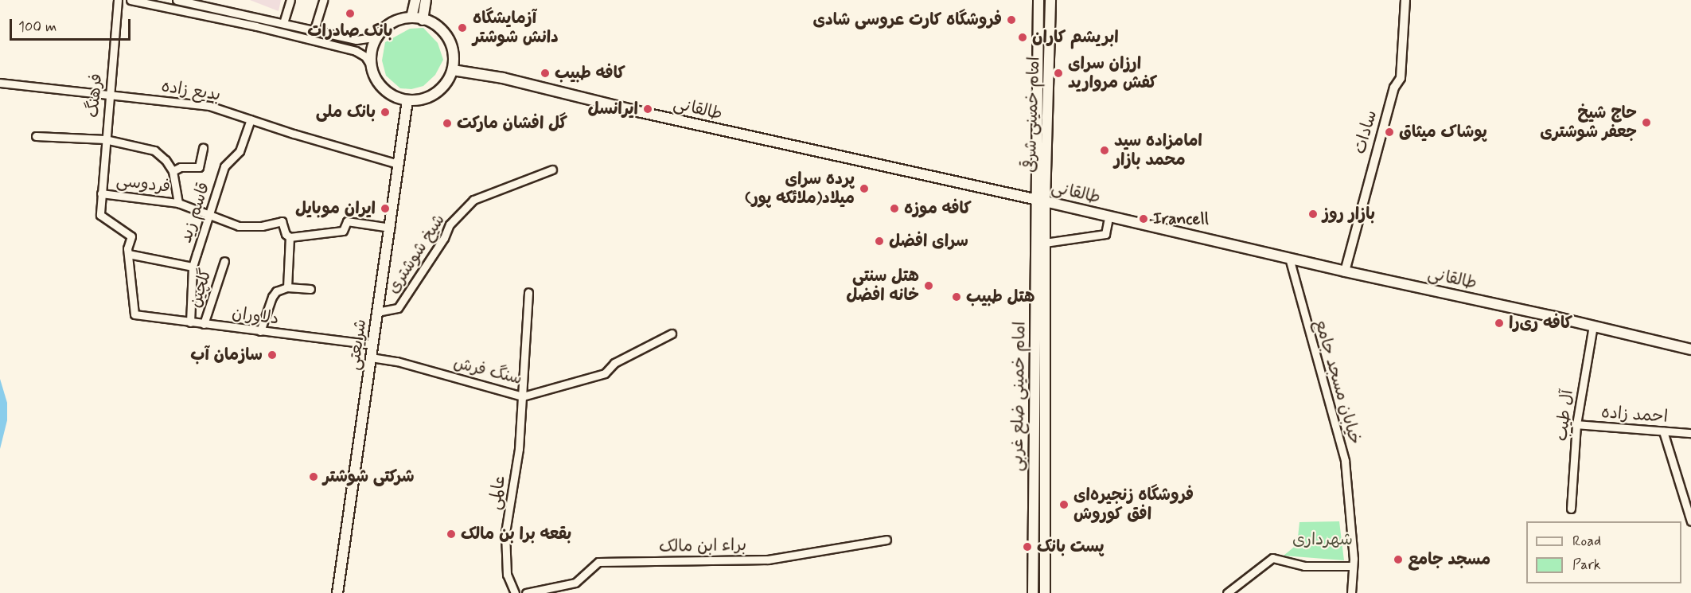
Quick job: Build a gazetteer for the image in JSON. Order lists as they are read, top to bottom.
{
  "streets": {
    "main road": [
      "طالقانی",
      "امام خمینی شرقی",
      "شریعتی",
      "امام خمینی ضلع غربی"
    ],
    "street": [
      "بدیع زاده",
      "فرهنگ",
      "سادات",
      "فردوسی",
      "قاسم زید",
      "شیخ شوشتری",
      "گلچین",
      "دلاوران",
      "سنگ فرش",
      "خیابان مسجد جامع",
      "احمد زاده",
      "آل طیب",
      "عالمی",
      "براء ابن مالک"
    ]
  },
  "crossings": [
    ["بدیع زاده", "فرهنگ"],
    ["بدیع زاده", "قاسم زید"],
    ["بدیع زاده", "شریعتی"],
    ["فرهنگ", "فردوسی"],
    ["فرهنگ", "دلاوران"],
    ["طالقانی", "امام خمینی شرقی"],
    ["طالقانی", "سادات"],
    ["طالقانی", "شریعتی"],
    ["طالقانی", "خیابان مسجد جامع"],
    ["طالقانی", "امام خمینی ضلع غربی"],
    ["طالقانی", "آل طیب"],
    ["امام خمینی شرقی", "امام خمینی ضلع غربی"],
    ["فردوسی", "قاسم زید"],
    ["قاسم زید", "دلاوران"],
    ["شیخ شوشتری", "شریعتی"],
    ["گلچین", "دلاوران"],
    ["دلاوران", "شریعتی"],
    ["شریعتی", "سنگ فرش"],
    ["سنگ فرش", "عالمی"],
    ["احمد زاده", "آل طیب"]
  ],
  "parks": ["شهرداری"],
  "places": [
    "بانک صادرات",
    "فروشگاه کارت عروسی شادی",
    "آزمایشگاه دانش شوشتر",
    "ابریشم کاران",
    "کافه طبیب",
    "ارزان سرای کفش مروارید",
    "ایرانسل",
    "بانک ملی",
    "حاج شیخ جعفر شوشتری",
    "گل افشان مارکت",
    "پوشاک میثاق",
    "امامزاده سید محمد بازار",
    "پرده سرای میلاد(ملائکه پور)",
    "ایران موبایل",
    "کافه موزه",
    "بازار روز",
    "Irancell",
    "سرای افضل",
    "هتل سنتی خانه افضل",
    "هتل طبیب",
    "کافه‌ ری‌را",
    "سازمان آب",
    "شرکتی شوشتر",
    "فروشگاه زنجیره‌ای افق کوروش",
    "بقعه برا بن مالک",
    "پست بانک",
    "مسجد جامع"
  ],
  "legend": ["Road", "Park"],
  "scale_bar": "100 m"
}
